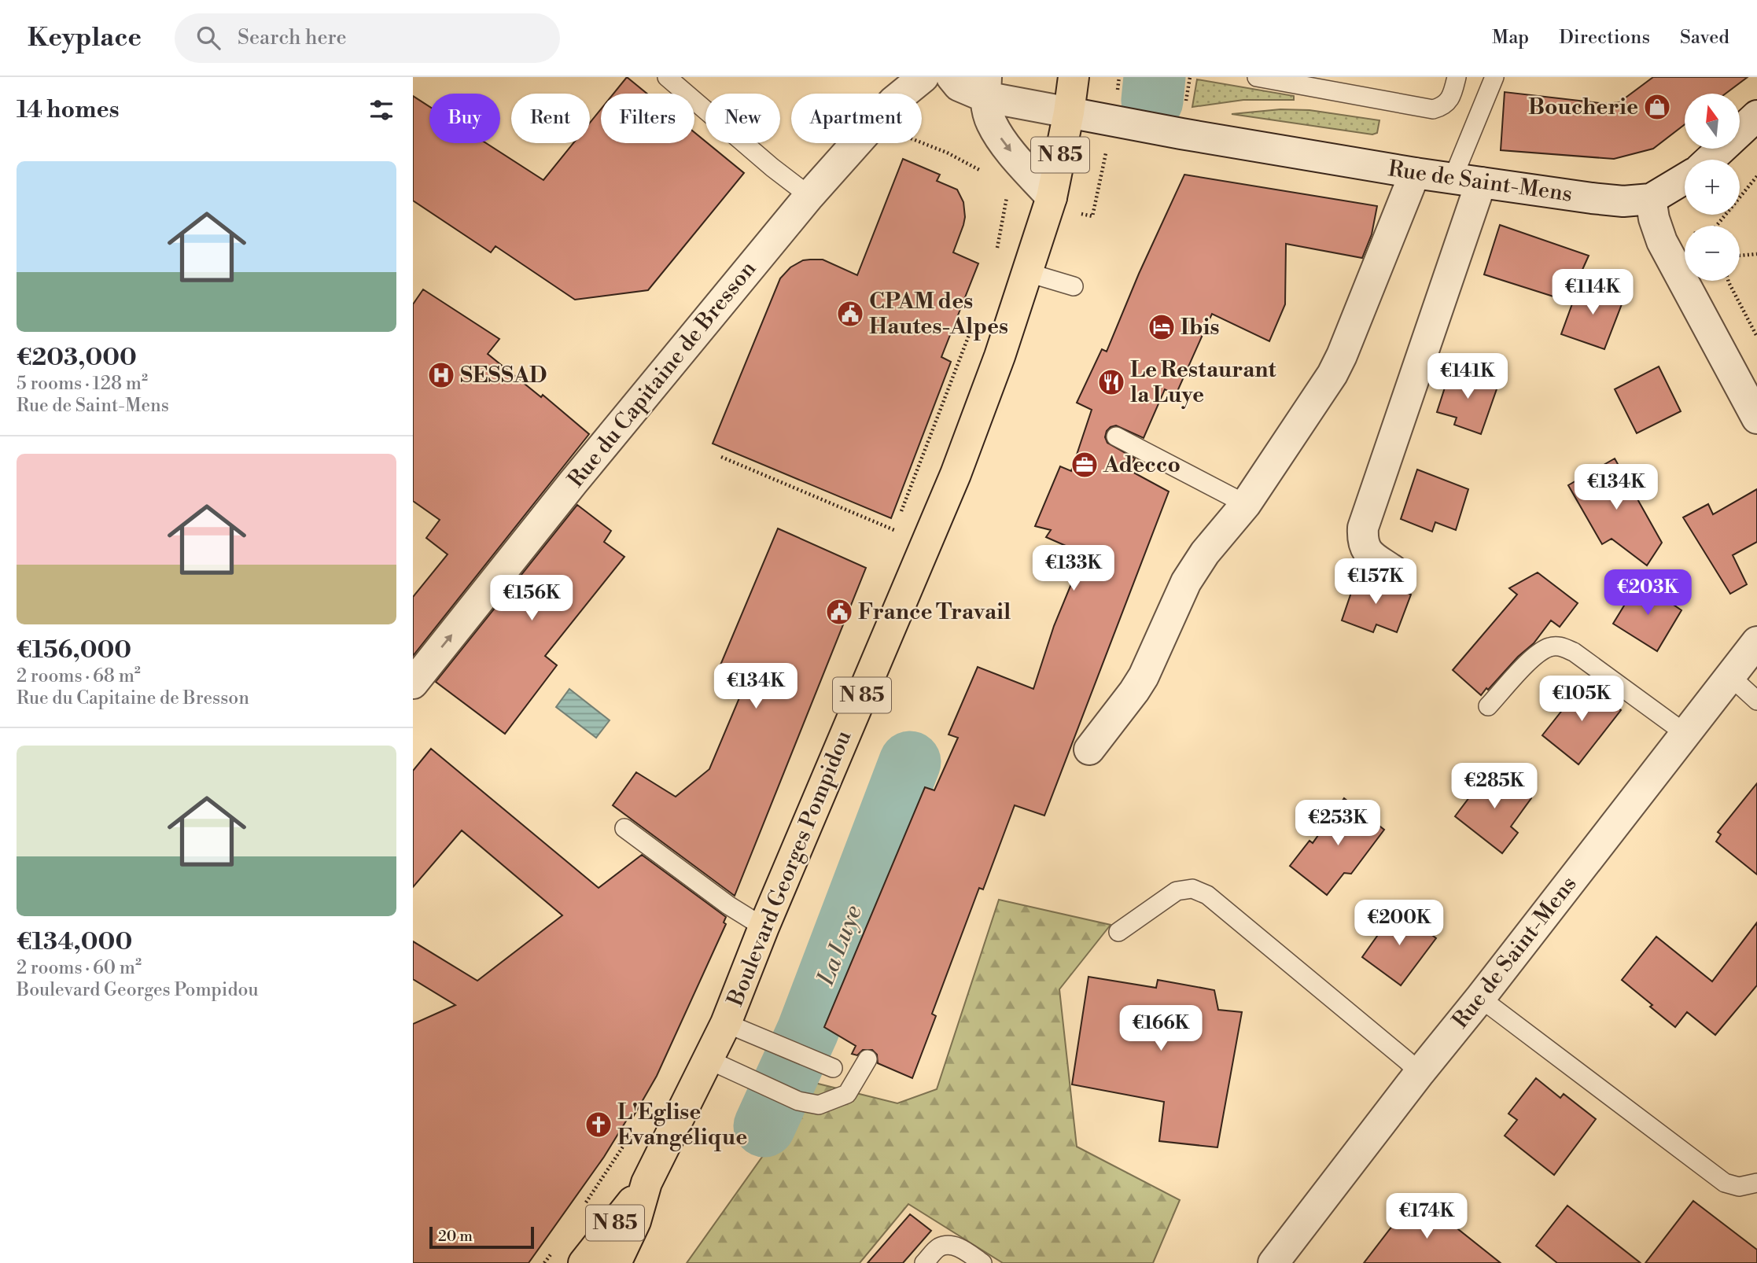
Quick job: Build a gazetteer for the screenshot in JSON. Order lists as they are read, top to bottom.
{
  "streets": {
    "main road": ["N 85", "Boulevard Georges Pompidou"],
    "street": ["Rue de Saint-Mens", "Rue du Capitaine de Bresson"]
  },
  "crossings": [
    ["N 85", "Rue de Saint-Mens"],
    ["N 85", "Boulevard Georges Pompidou"],
    ["Rue de Saint-Mens", "Boulevard Georges Pompidou"]
  ],
  "one_way": ["Rue du Capitaine de Bresson"],
  "water": ["La Luye"],
  "places": {
    "shop": ["Boucherie"],
    "public building": ["CPAM des Hautes-Alpes", "France Travail"],
    "hotel": ["Ibis"],
    "hospital": ["SESSAD"],
    "restaurant": ["Le Restaurant la Luye"],
    "office": ["Adecco"],
    "church": ["L'Eglise Evangélique"]
  },
  "scale_bar": "20 m",
  "north": "top",
  "page": {
    "header": "Keyplace",
    "search": "Search here",
    "nav": ["Map", "Directions", "Saved"],
    "heading": "14 homes",
    "map_buttons": ["+", "−"],
    "chip": [
      "Buy",
      "Rent",
      "Filters",
      "New",
      "Apartment"
    ],
    "list": [
      {
        "name": "€203,000",
        "note": "5 rooms · 128 m² · Rue de Saint-Mens"
      },
      {
        "name": "€156,000",
        "note": "2 rooms · 68 m² · Rue du Capitaine de Bresson"
      },
      {
        "name": "€134,000",
        "note": "2 rooms · 60 m² · Boulevard Georges Pompidou"
      }
    ],
    "price": [
      "€114K",
      "€141K",
      "€134K",
      "€133K",
      "€157K",
      "€203K",
      "€156K",
      "€134K",
      "€105K",
      "€285K",
      "€253K",
      "€200K",
      "€166K",
      "€174K"
    ],
    "scale": "20 m"
  }
}
